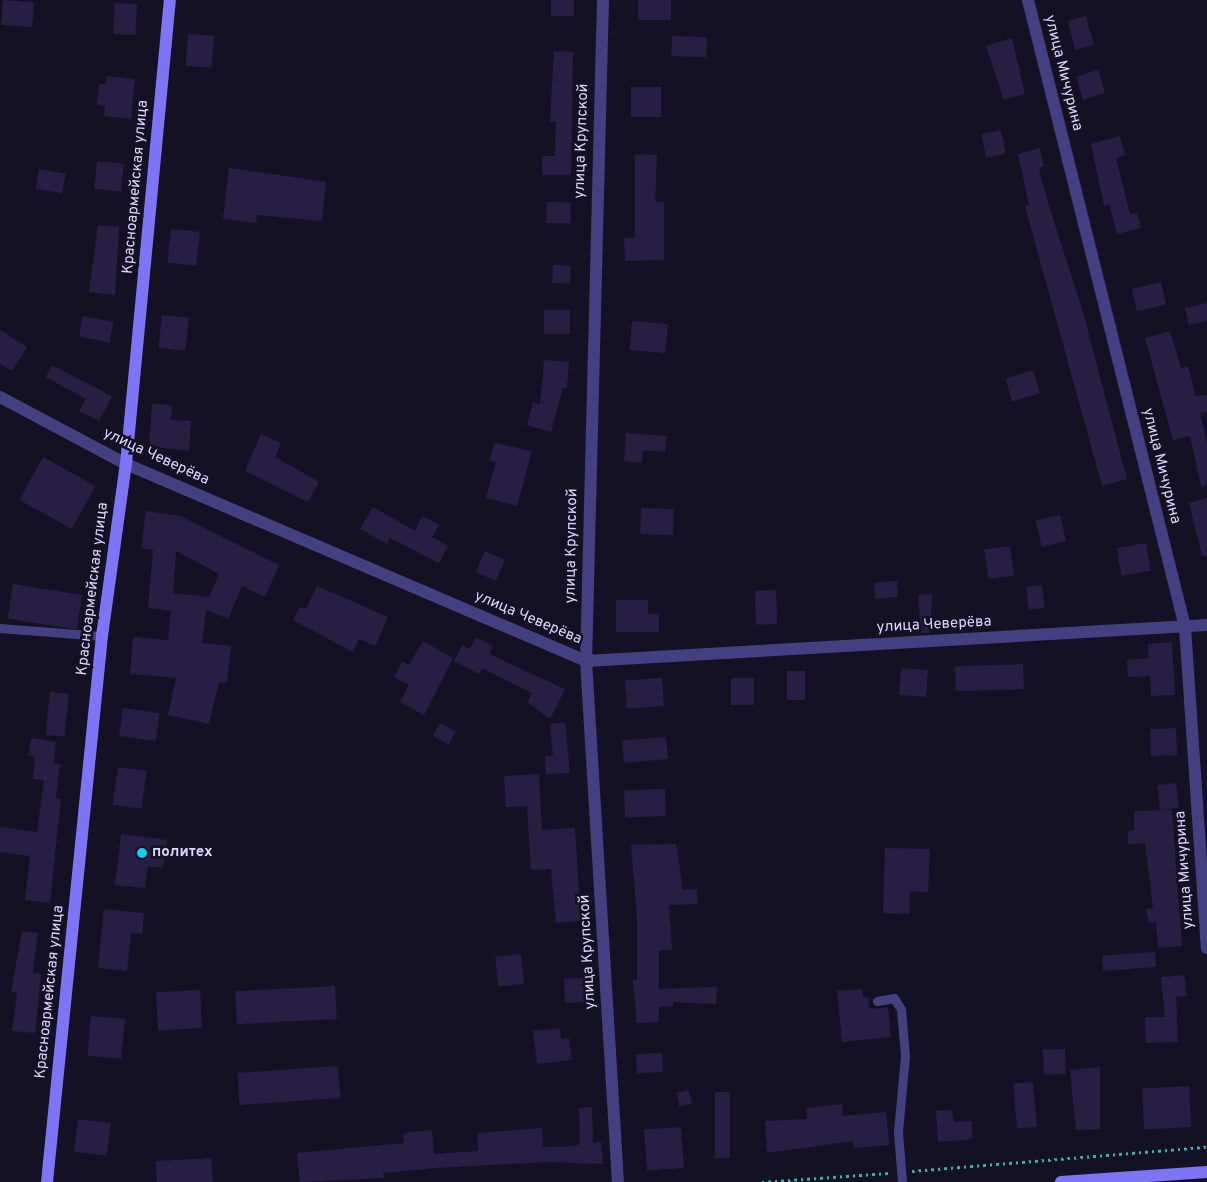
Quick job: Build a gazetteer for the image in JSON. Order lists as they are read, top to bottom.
{
  "streets": {
    "main road": ["Красноармейская улица"],
    "street": ["улица Мичурина", "улица Крупской", "улица Чеверёва"]
  },
  "crossings": [
    ["улица Мичурина", "улица Чеверёва"],
    ["улица Крупской", "улица Чеверёва"],
    ["Красноармейская улица", "улица Чеверёва"]
  ],
  "places": ["политех"]
}
